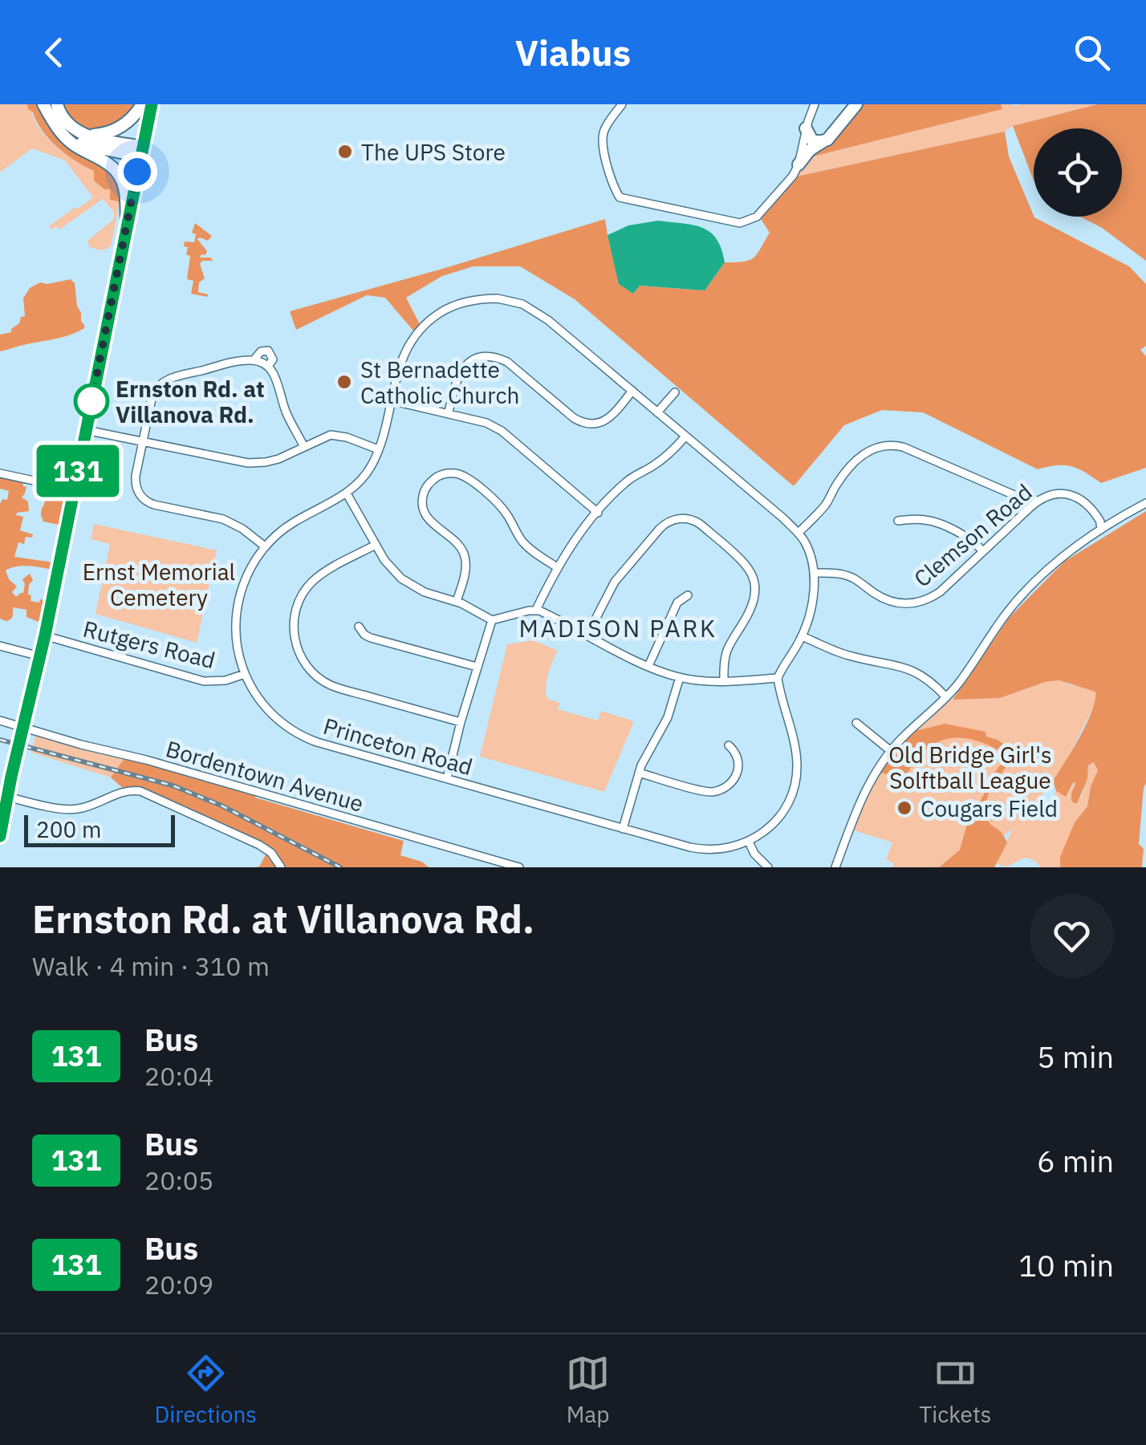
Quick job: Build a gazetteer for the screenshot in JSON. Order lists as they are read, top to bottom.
{
  "streets": {
    "street": [
      "Clemson Road",
      "Rutgers Road",
      "Princeton Road",
      "Bordentown Avenue"
    ]
  },
  "crossings": [
    ["Clemson Road", "Princeton Road"],
    ["Rutgers Road", "Princeton Road"]
  ],
  "districts": ["MADISON PARK"],
  "parks": ["Ernst Memorial Cemetery", "Old Bridge Girl's Solftball League"],
  "places": [
    "The UPS Store",
    "St Bernadette Catholic Church",
    "Ernston Rd. at Villanova Rd.",
    "Cougars Field"
  ],
  "lines": ["bus line 131"],
  "scale_bar": "200 m",
  "page": {
    "header": "Viabus",
    "on_map": "131",
    "scale": "200 m",
    "heading": ["Ernston Rd. at Villanova Rd.", "Walk · 4 min · 310 m"],
    "list": [
      {
        "mark": "131",
        "name": "Bus",
        "note": "20:04",
        "value": "5 min"
      },
      {
        "mark": "131",
        "name": "Bus",
        "note": "20:05",
        "value": "6 min"
      },
      {
        "mark": "131",
        "name": "Bus",
        "note": "20:09",
        "value": "10 min"
      }
    ],
    "tabs": ["Directions", "Map", "Tickets"]
  }
}
